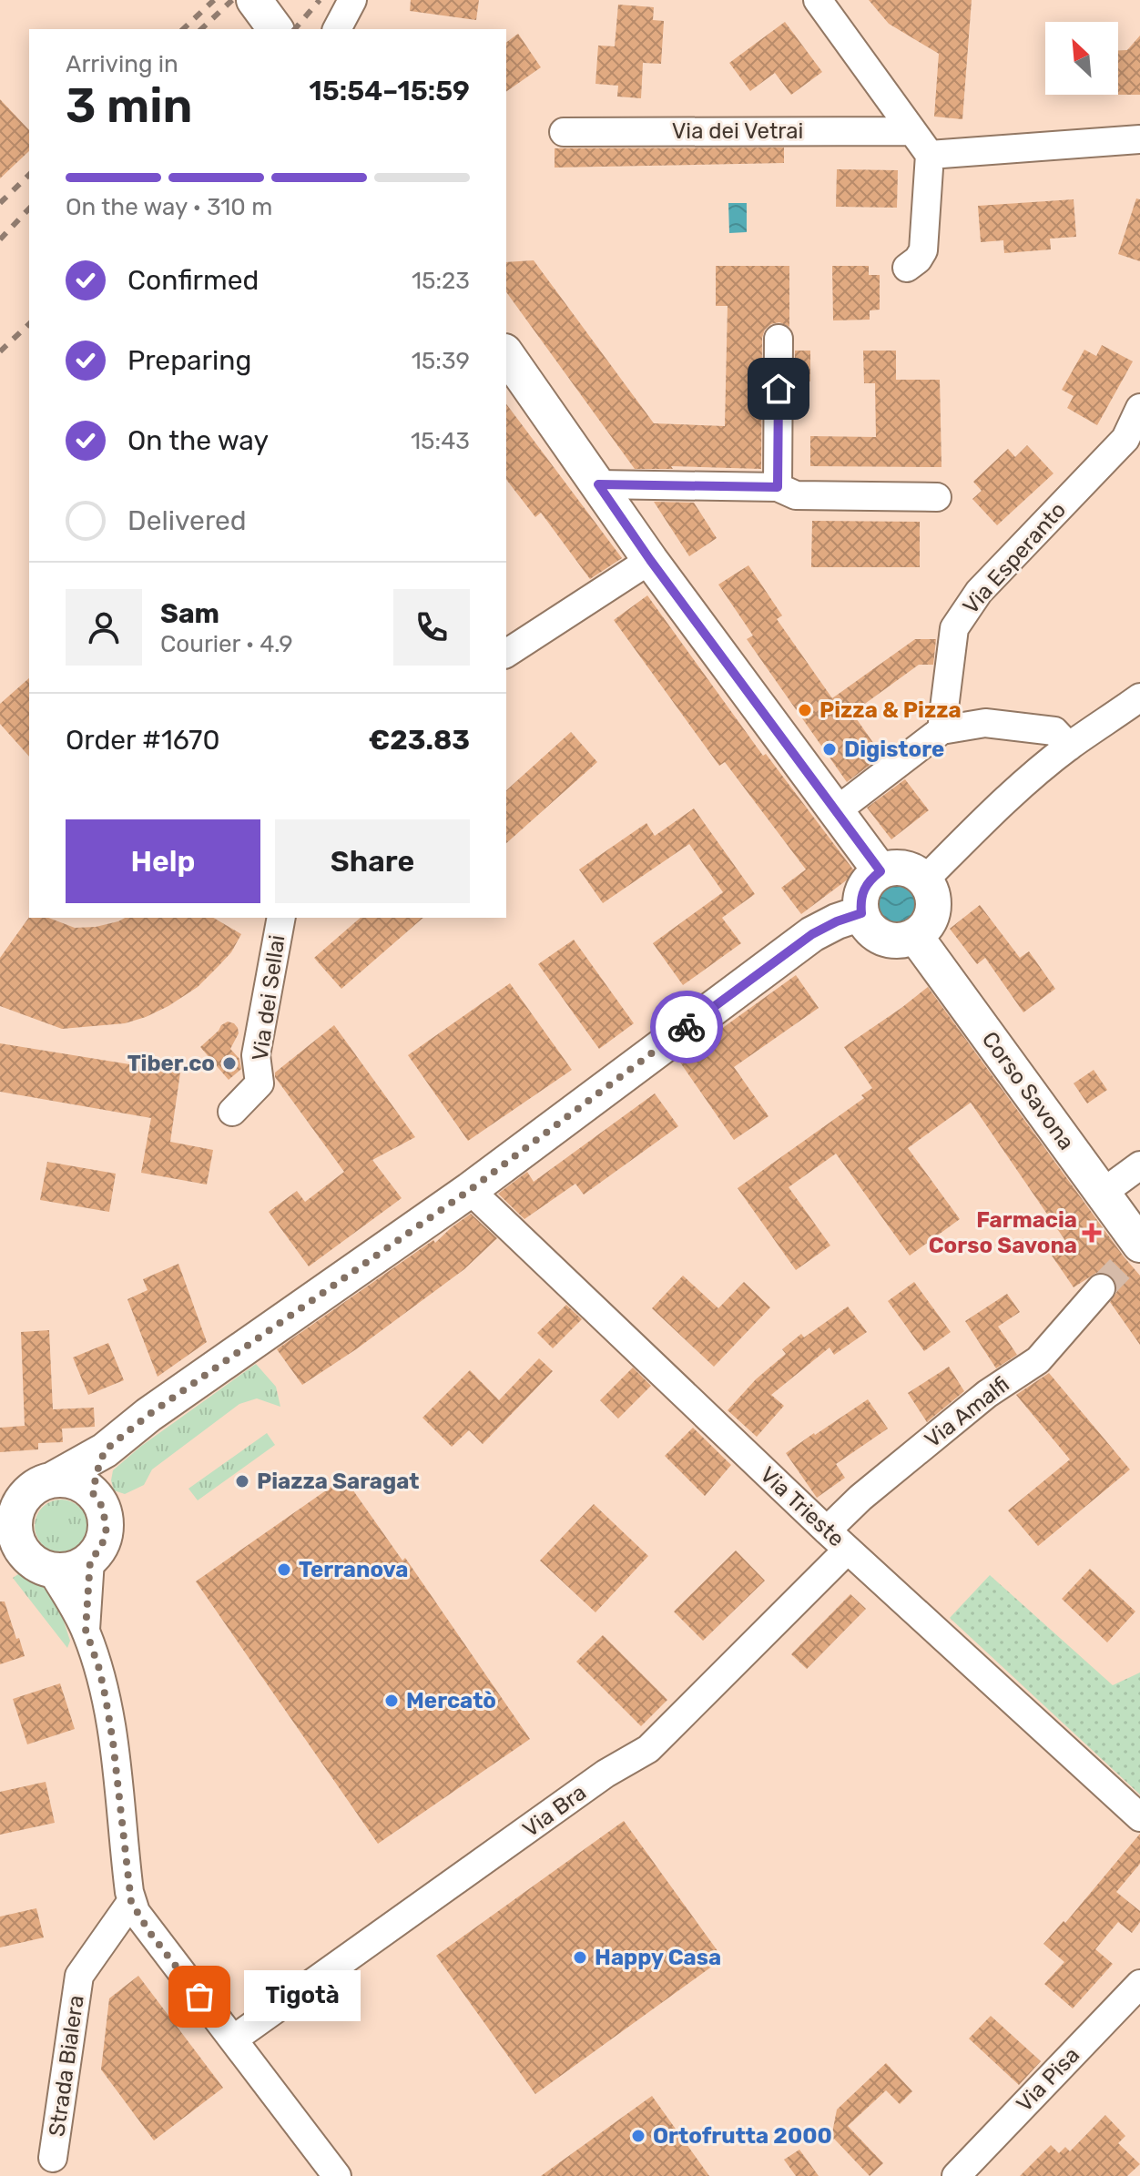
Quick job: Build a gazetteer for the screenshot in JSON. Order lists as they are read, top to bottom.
{
  "streets": {
    "main road": ["Corso Savona"],
    "street": [
      "Via dei Vetrai",
      "Via Esperanto",
      "Via dei Sellai",
      "Via Amalfi",
      "Via Trieste",
      "Via Bra",
      "Strada Bialera",
      "Via Pisa"
    ]
  },
  "crossings": [
    ["Via Amalfi", "Via Trieste"],
    ["Via Trieste", "Via Bra"]
  ],
  "places": {
    "other": [
      "Pizza & Pizza",
      "Digistore",
      "Tiber.co",
      "Piazza Saragat",
      "Terranova",
      "Mercatò",
      "Happy Casa",
      "Tigotà",
      "Ortofrutta 2000"
    ],
    "health": ["Farmacia Corso Savona"]
  },
  "north": "top left",
  "page": {
    "heading": ["3 min", "Arriving in", "15:54–15:59"],
    "panel": [
      "Sam",
      "Courier · 4.9",
      "Order #1670",
      "€23.83"
    ],
    "bar": "On the way · 310 m",
    "list": [
      ["Confirmed", "15:23"],
      ["Preparing", "15:39"],
      ["On the way", "15:43"],
      "Delivered"
    ],
    "buttons": ["Help", "Share"],
    "bubble": "Tigotà"
  }
}
